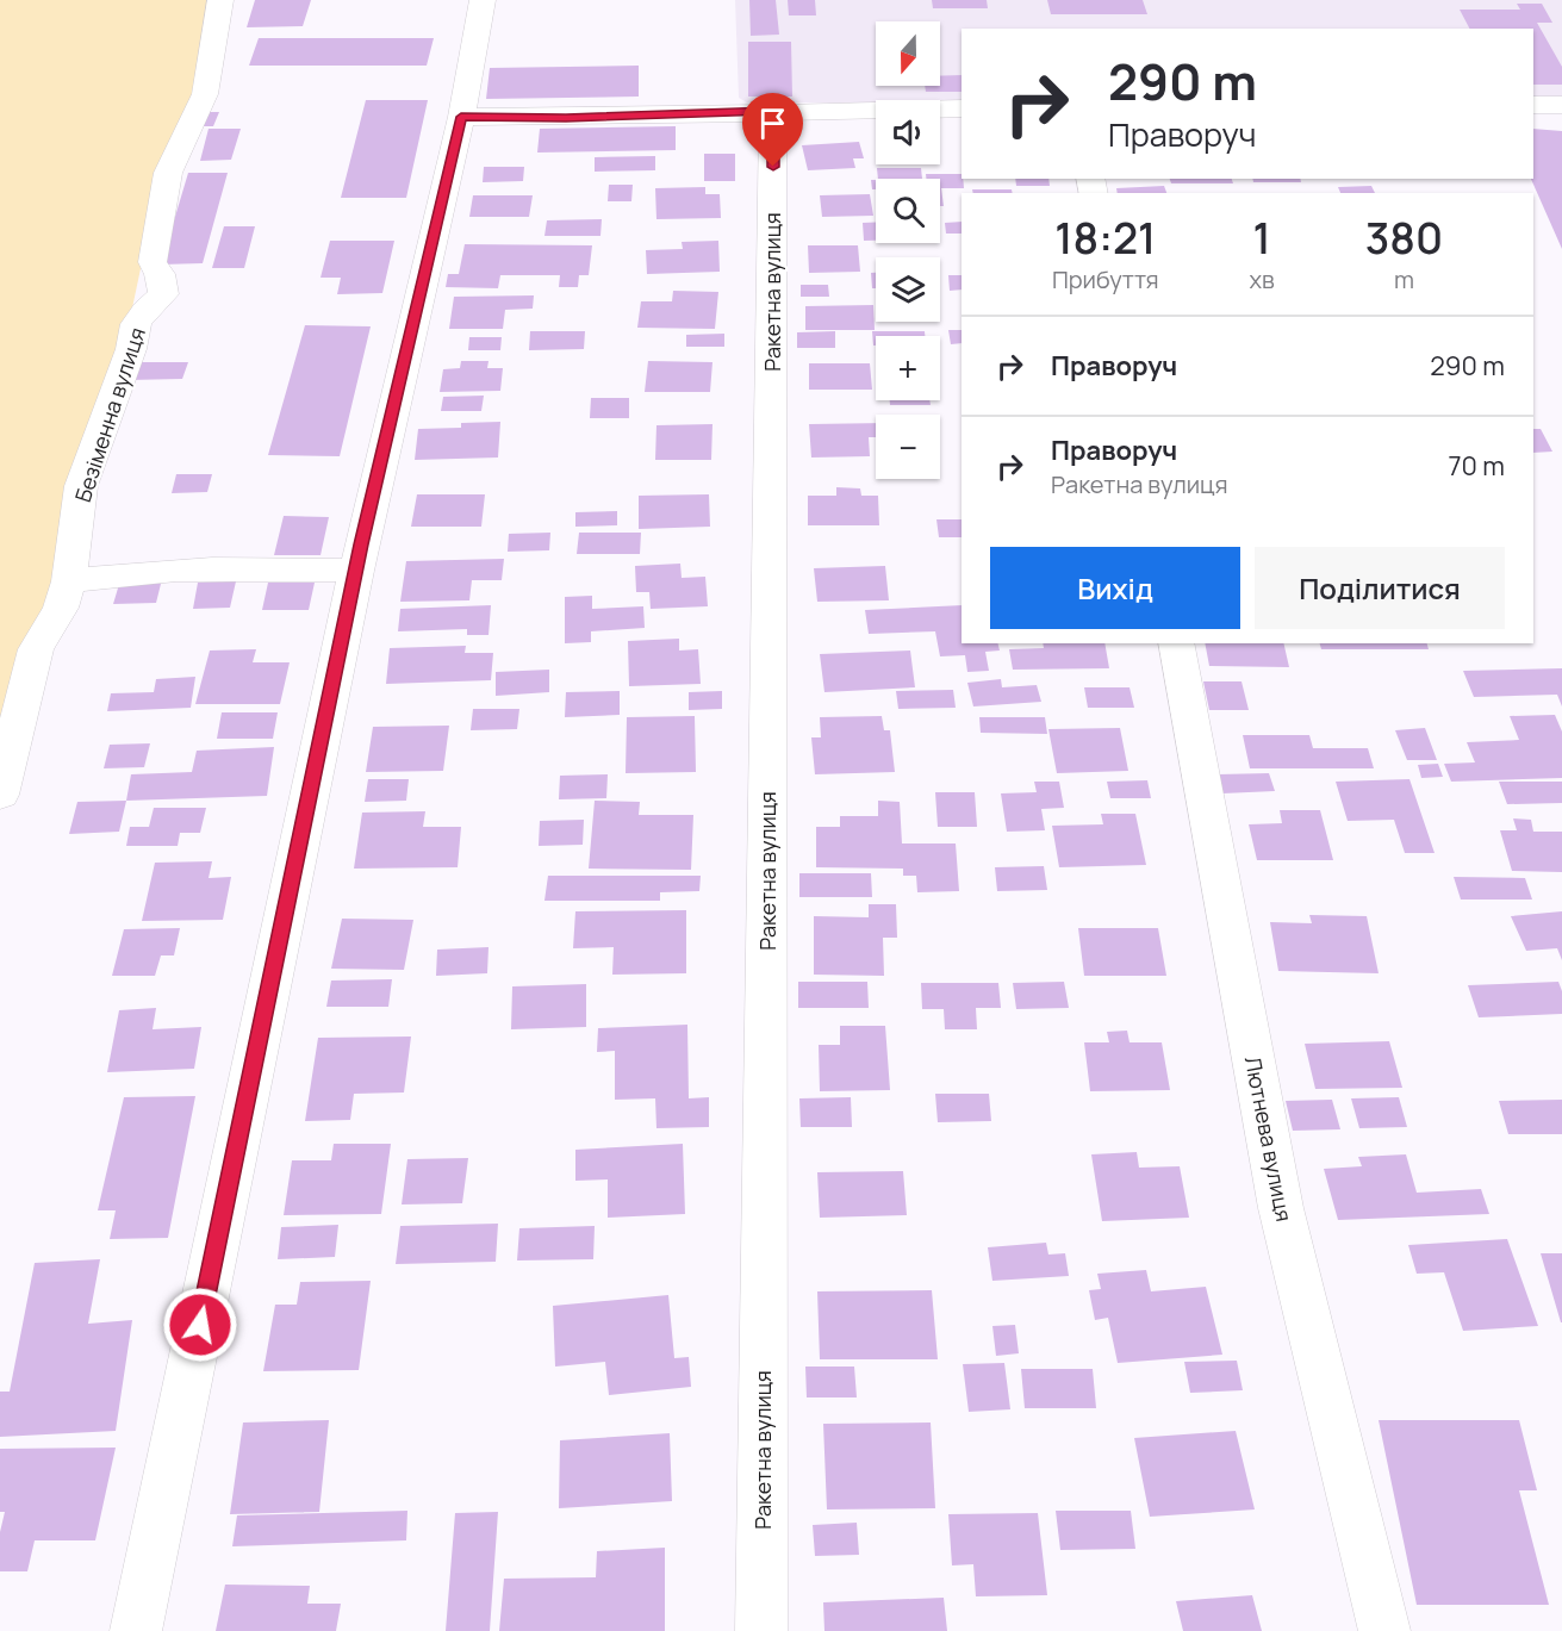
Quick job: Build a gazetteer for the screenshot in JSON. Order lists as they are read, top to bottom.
{
  "streets": {
    "street": ["Ракетна вулиця", "Безіменна вулиця", "Лютнева вулиця"]
  },
  "north": "bottom",
  "page": {
    "map_buttons": ["+", "−"],
    "turn": ["290 m", "Праворуч"],
    "eta": [
      "18:21",
      "Прибуття",
      "1",
      "хв",
      "380",
      "m"
    ],
    "list": [
      {
        "name": "Праворуч",
        "value": "290 m"
      },
      {
        "name": "Праворуч",
        "note": "Ракетна вулиця",
        "value": "70 m"
      }
    ],
    "buttons": ["Вихід", "Поділитися"]
  }
}
